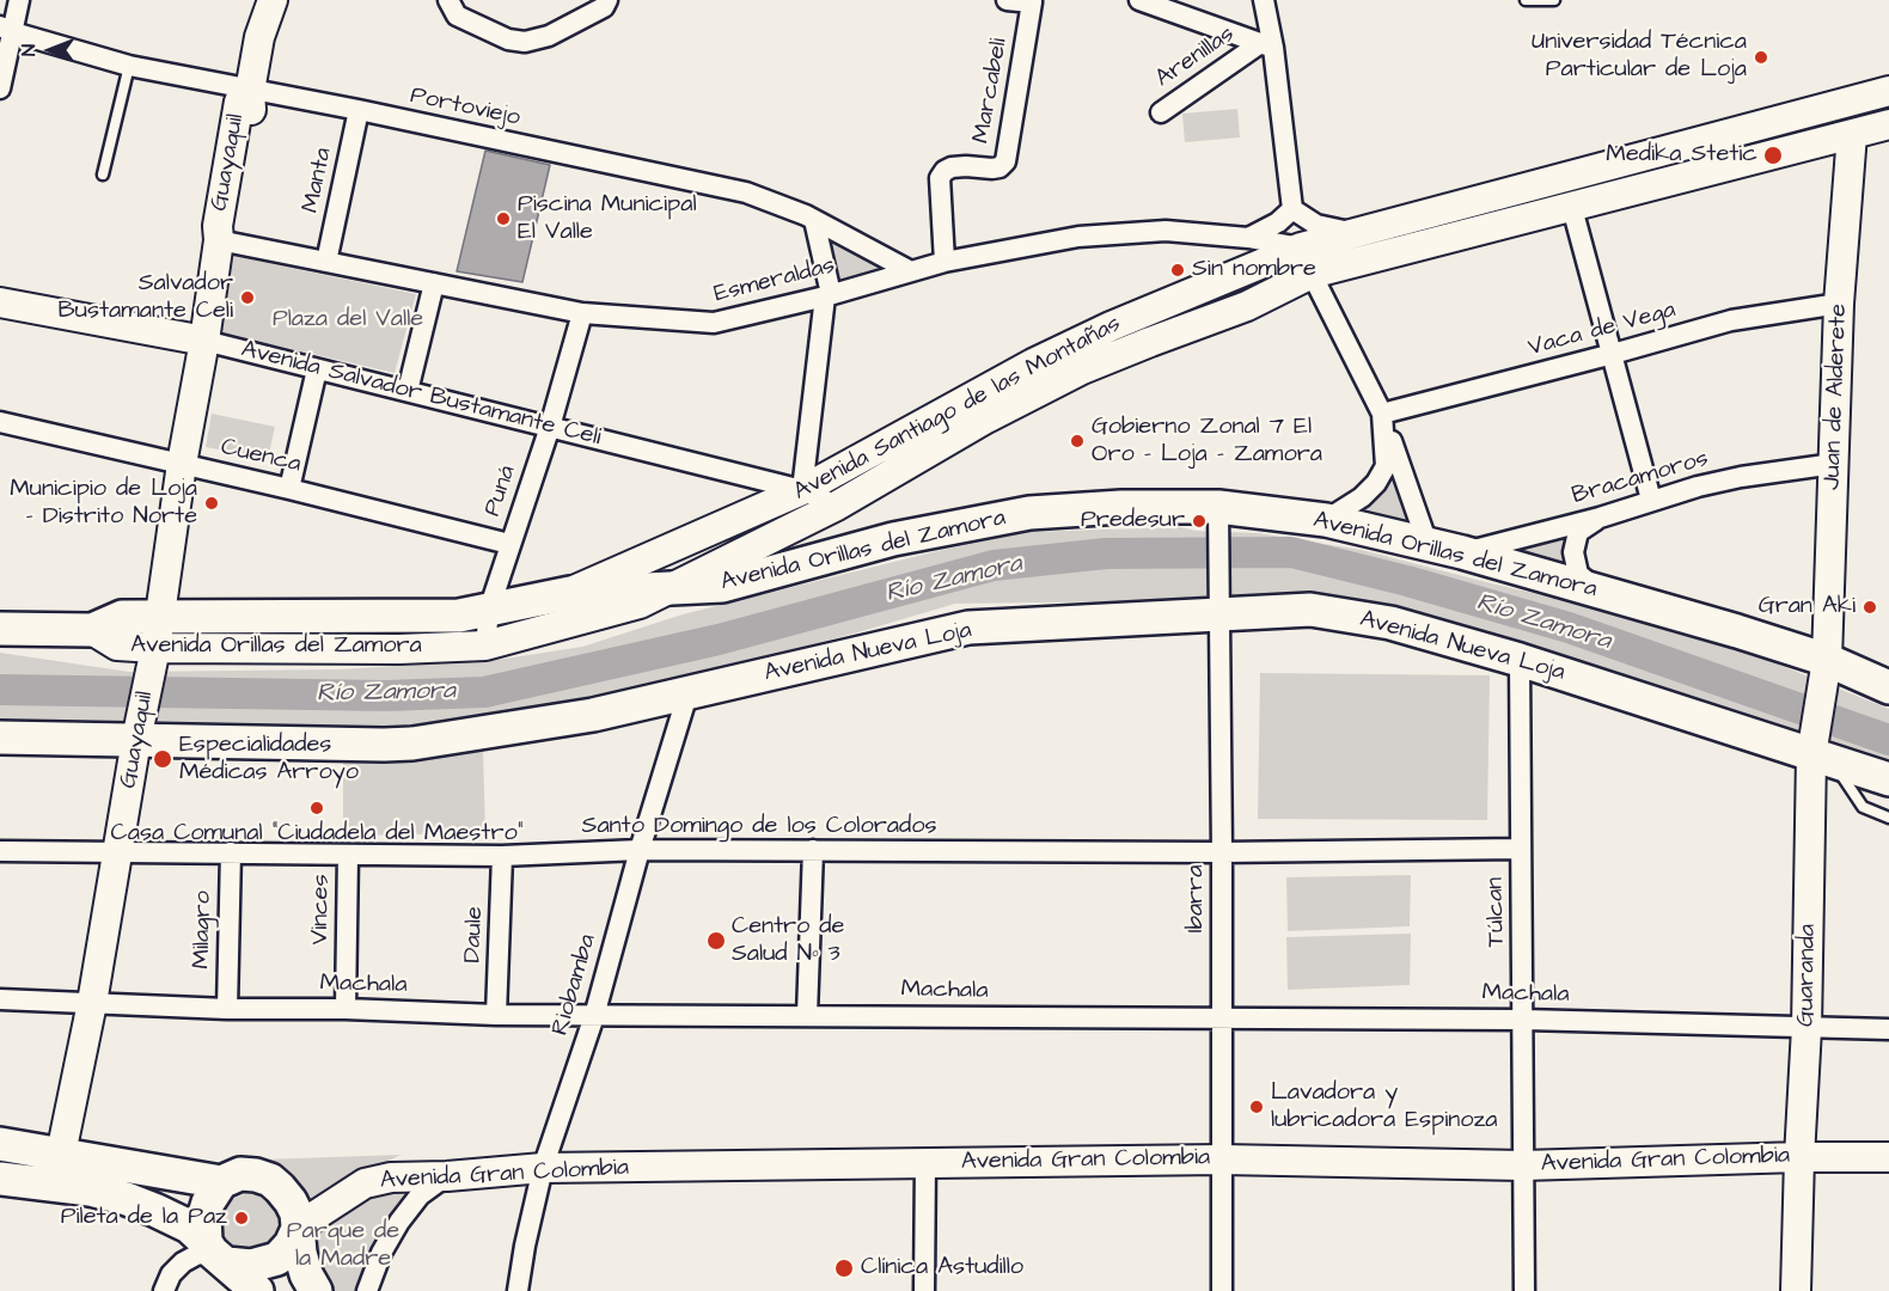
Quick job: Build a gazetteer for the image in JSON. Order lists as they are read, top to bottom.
{
  "streets": {
    "main road": [
      "Guayaquil",
      "Avenida Salvador Bustamante Celi",
      "Juan de Alderete",
      "Avenida Santiago de las Montañas",
      "Avenida Orillas del Zamora",
      "Avenida Nueva Loja",
      "Guaranda",
      "Avenida Gran Colombia"
    ],
    "street": [
      "Arenillas",
      "Marcabeli",
      "Portoviejo",
      "Manta",
      "Esmeraldas",
      "Vaca de Vega",
      "Cuenca",
      "Bracamoros",
      "Puná",
      "Santo Domingo de los Colorados",
      "Ibarra",
      "Vinces",
      "Túlcan",
      "Milagro",
      "Daule",
      "Machala",
      "Riobamba"
    ]
  },
  "crossings": [
    ["Marcabeli", "Esmeraldas"],
    ["Portoviejo", "Guayaquil"],
    ["Portoviejo", "Manta"],
    ["Portoviejo", "Esmeraldas"],
    ["Guayaquil", "Esmeraldas"],
    ["Guayaquil", "Avenida Salvador Bustamante Celi"],
    ["Guayaquil", "Cuenca"],
    ["Guayaquil", "Avenida Orillas del Zamora"],
    ["Guayaquil", "Avenida Nueva Loja"],
    ["Guayaquil", "Santo Domingo de los Colorados"],
    ["Guayaquil", "Machala"],
    ["Manta", "Esmeraldas"],
    ["Esmeraldas", "Avenida Santiago de las Montañas"],
    ["Esmeraldas", "Puná"],
    ["Vaca de Vega", "Juan de Alderete"],
    ["Avenida Salvador Bustamante Celi", "Avenida Santiago de las Montañas"],
    ["Avenida Salvador Bustamante Celi", "Puná"],
    ["Juan de Alderete", "Avenida Santiago de las Montañas"],
    ["Juan de Alderete", "Bracamoros"],
    ["Juan de Alderete", "Avenida Orillas del Zamora"],
    ["Juan de Alderete", "Guaranda"],
    ["Avenida Santiago de las Montañas", "Avenida Orillas del Zamora"],
    ["Cuenca", "Puná"],
    ["Bracamoros", "Avenida Orillas del Zamora"],
    ["Puná", "Avenida Orillas del Zamora"],
    ["Avenida Orillas del Zamora", "Ibarra"],
    ["Avenida Orillas del Zamora", "Guaranda"],
    ["Avenida Nueva Loja", "Ibarra"],
    ["Avenida Nueva Loja", "Túlcan"],
    ["Avenida Nueva Loja", "Guaranda"],
    ["Avenida Nueva Loja", "Riobamba"],
    ["Santo Domingo de los Colorados", "Ibarra"],
    ["Santo Domingo de los Colorados", "Vinces"],
    ["Santo Domingo de los Colorados", "Túlcan"],
    ["Santo Domingo de los Colorados", "Milagro"],
    ["Santo Domingo de los Colorados", "Daule"],
    ["Santo Domingo de los Colorados", "Riobamba"],
    ["Ibarra", "Machala"],
    ["Ibarra", "Avenida Gran Colombia"],
    ["Vinces", "Machala"],
    ["Túlcan", "Machala"],
    ["Túlcan", "Avenida Gran Colombia"],
    ["Milagro", "Machala"],
    ["Daule", "Machala"],
    ["Guaranda", "Machala"],
    ["Guaranda", "Avenida Gran Colombia"],
    ["Machala", "Riobamba"],
    ["Riobamba", "Avenida Gran Colombia"]
  ],
  "water": ["Río Zamora"],
  "parks": ["Plaza del Valle", "Parque de la Madre"],
  "places": [
    "Universidad Técnica Particular de Loja",
    "Medika Stetic",
    "Piscina Municipal El Valle",
    "Sin nombre",
    "Salvador Bustamante Celi",
    "Gobierno Zonal 7 El Oro - Loja - Zamora",
    "Municipio de Loja - Distrito Norte",
    "Predesur",
    "Gran Aki",
    "Especialidades Médicas Arroyo",
    "Casa Comunal \"Ciudadela del Maestro\"",
    "Centro de Salud Nº 3",
    "Lavadora y lubricadora Espinoza",
    "Pileta de la Paz",
    "Clínica Astudillo"
  ],
  "north": "left"
}
